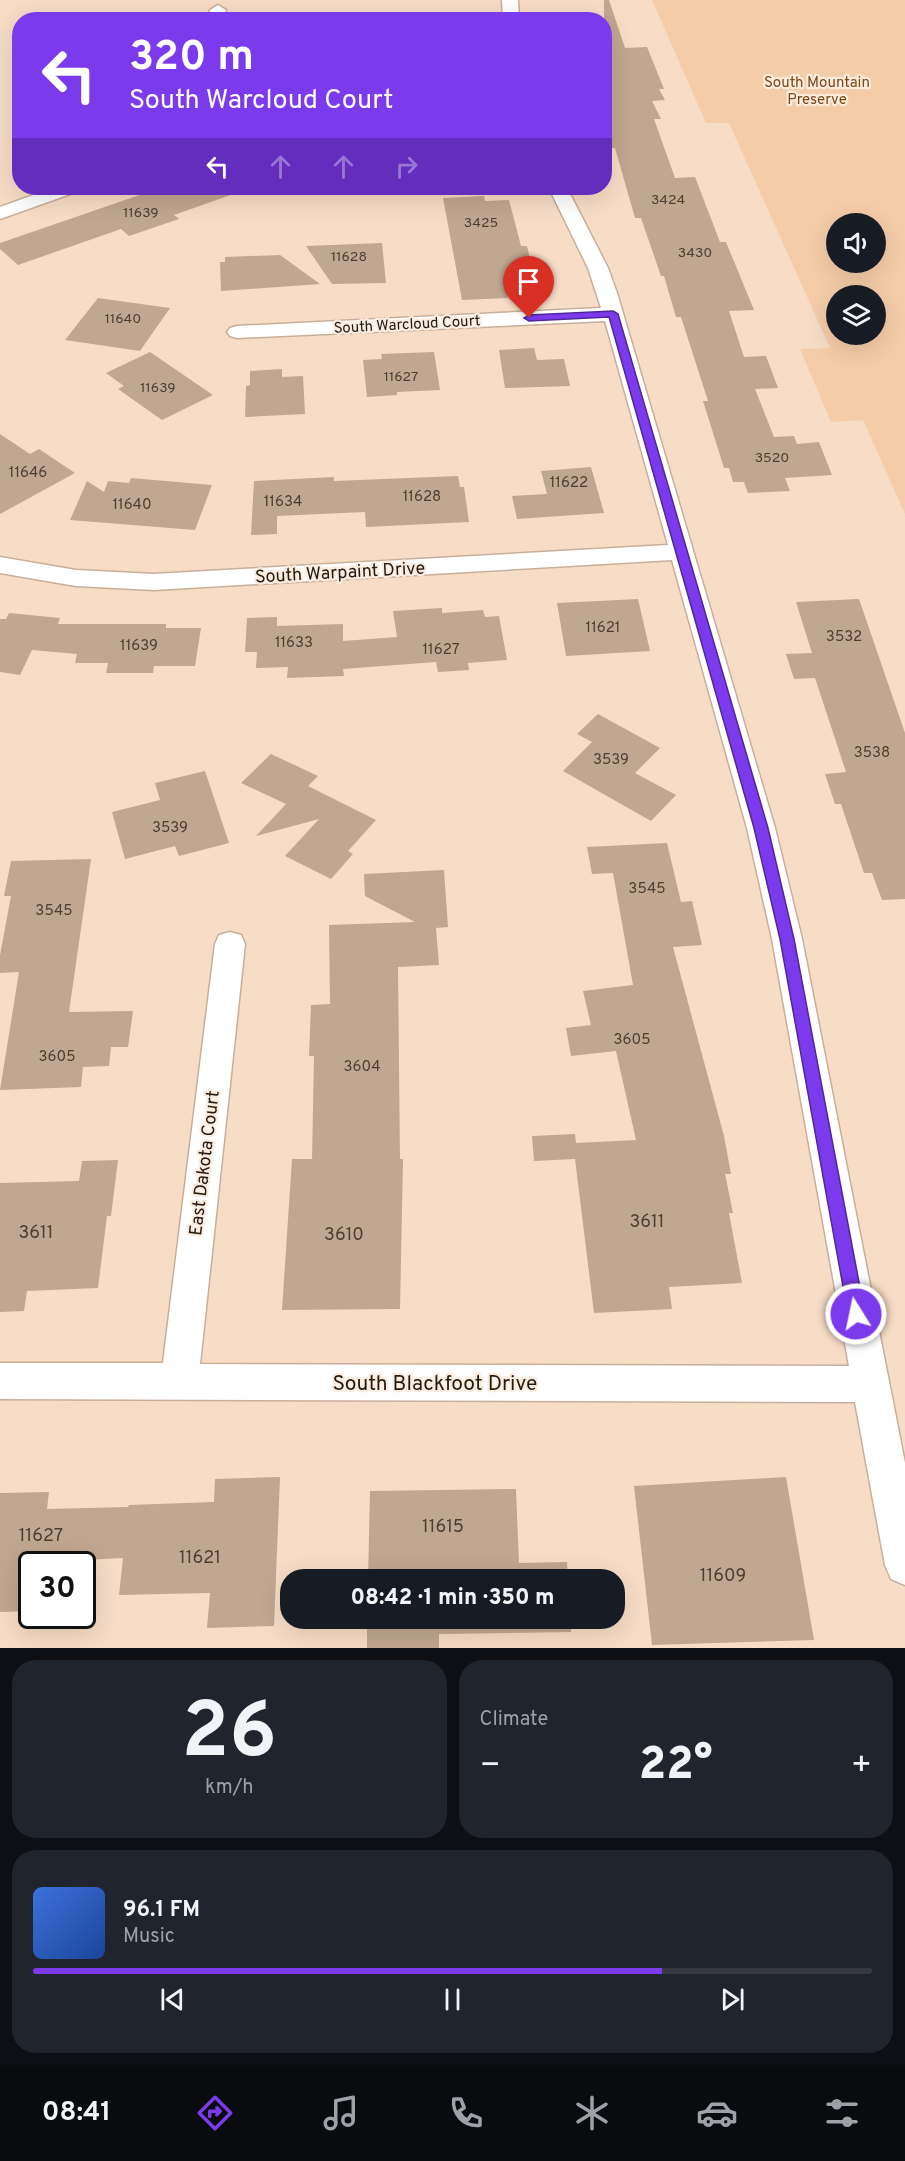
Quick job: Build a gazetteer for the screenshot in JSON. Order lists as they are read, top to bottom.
{
  "streets": {
    "street": [
      "South Warcloud Court",
      "South Warpaint Drive",
      "East Dakota Court",
      "South Blackfoot Drive"
    ]
  },
  "crossings": [
    ["East Dakota Court", "South Blackfoot Drive"]
  ],
  "parks": ["South Mountain Preserve"],
  "house_numbers": [
    "3424",
    "11639",
    "3425",
    "3430",
    "11628",
    "11640",
    "11627",
    "11639",
    "3520",
    "11646",
    "11622",
    "11628",
    "11634",
    "11640",
    "11621",
    "3532",
    "11633",
    "11639",
    "11627",
    "3538",
    "3539",
    "3539",
    "3545",
    "3545",
    "3605",
    "3605",
    "3604",
    "3611",
    "3611",
    "3610",
    "11615",
    "11627",
    "11621",
    "11609"
  ],
  "page": {
    "turn": ["320 m", "South Warcloud Court"],
    "limit": "30",
    "trip": "08:42 · 1 min · 350 m",
    "tile": [
      ["26", "km/h"],
      "Climate"
    ],
    "heat": ["−", "22°", "+"],
    "song": ["96.1 FM", "Music"],
    "tabs": "08:41"
  }
}
